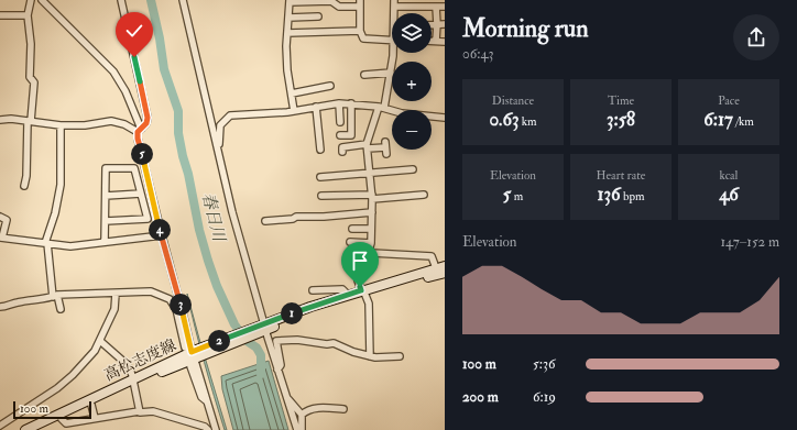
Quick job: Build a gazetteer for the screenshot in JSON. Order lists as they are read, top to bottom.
{
  "streets": {
    "main road": ["高松志度線"]
  },
  "water": ["春日川"],
  "scale_bar": "100 m",
  "page": {
    "heading": ["Morning run", "06:43"],
    "map_buttons": ["+", "−"],
    "stats": [
      ["Distance", "0.63 km"],
      ["Time", "3:58"],
      ["Pace", "6:17 /km"],
      ["Elevation", "5 m"],
      ["Heart rate", "136 bpm"],
      ["kcal", "46"]
    ],
    "pins": [
      "5",
      "4",
      "3",
      "1",
      "2"
    ],
    "chart": ["Elevation", "147–152 m"],
    "list": [
      {
        "name": "100 m",
        "note": "5:36"
      },
      {
        "name": "200 m",
        "note": "6:19"
      }
    ],
    "scale": "100 m"
  }
}
